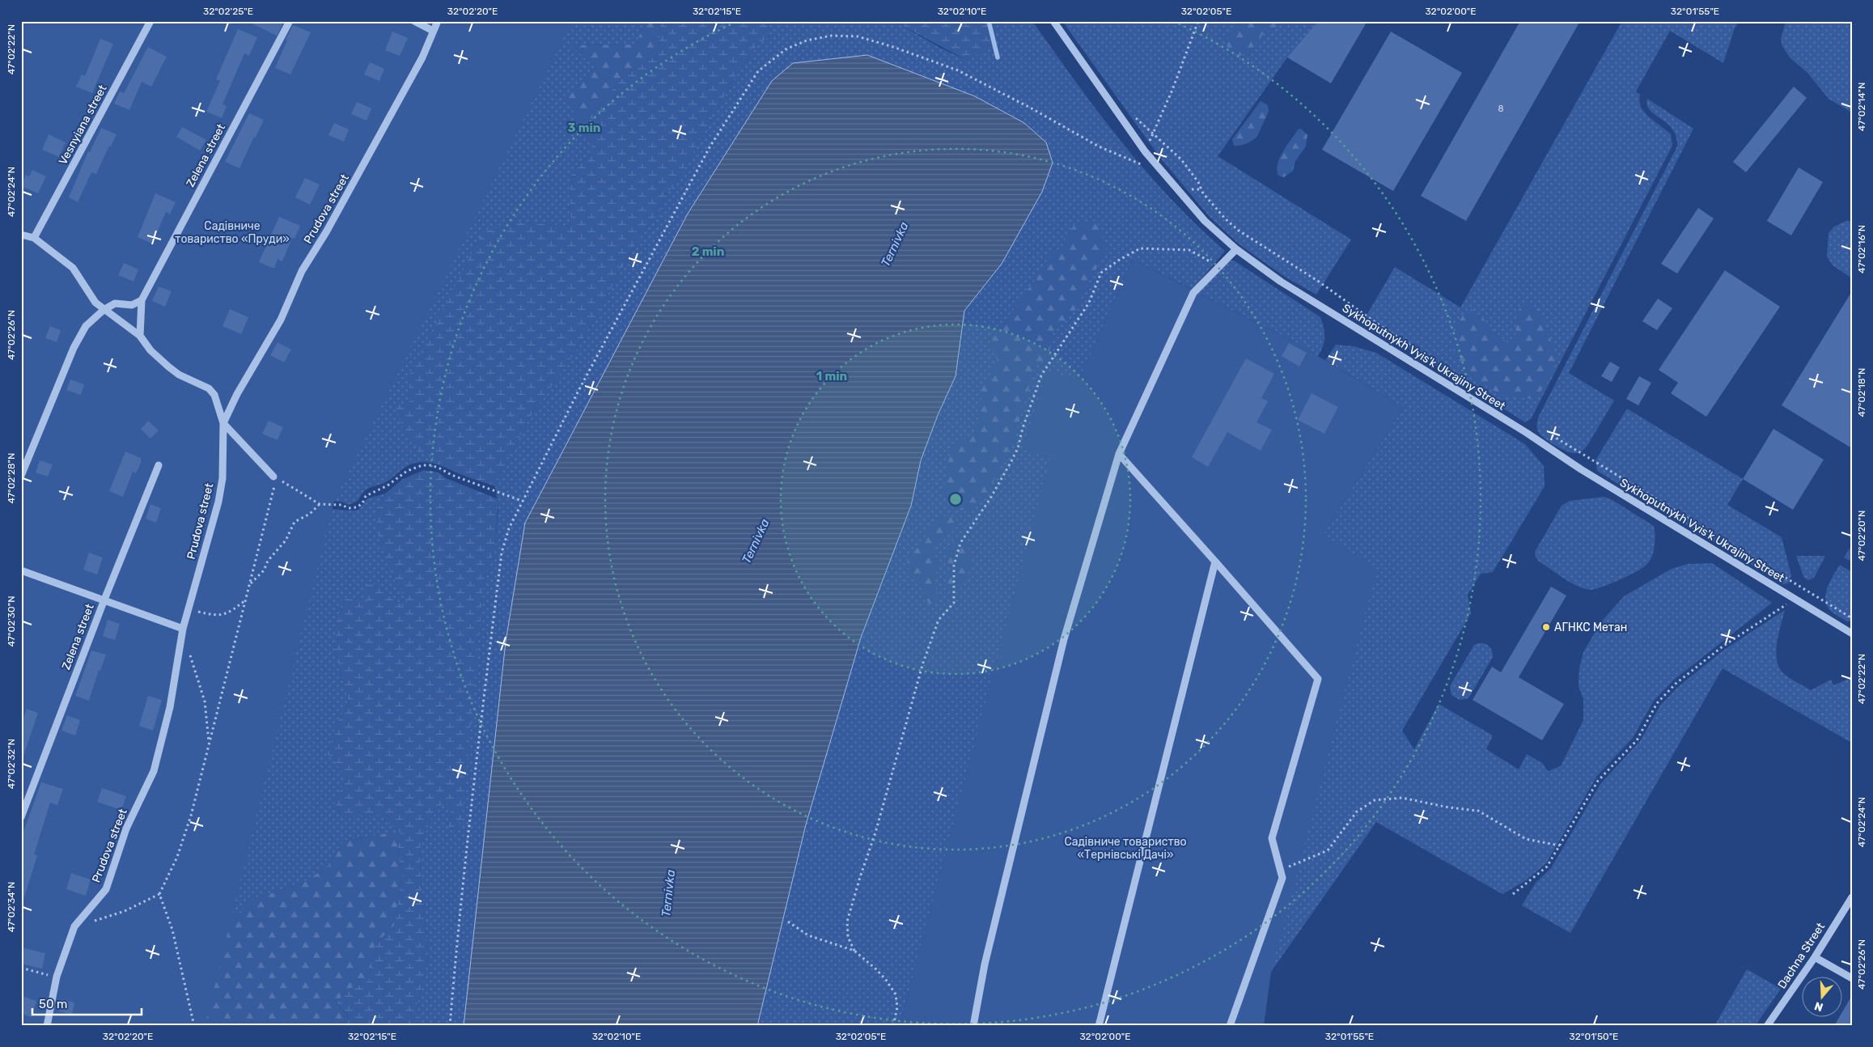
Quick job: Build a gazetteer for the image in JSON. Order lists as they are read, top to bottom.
{
  "streets": {
    "street": [
      "Vesnyiana street",
      "Zelena street",
      "Prudova street",
      "Sykhoputnykh Vyis'k Ukrajiny Street",
      "Dachna Street"
    ]
  },
  "water": ["Ternivka"],
  "parks": ["Садівниче товариство «Пруди»", "Садівниче товариство «Тернівські Дачі»"],
  "places": ["АГНКС Метан"],
  "house_numbers": ["8"],
  "scale_bar": "50 m",
  "north": "bottom",
  "coordinates": [
    "32°02'25\"E",
    "32°02'20\"E",
    "32°02'15\"E",
    "32°02'10\"E",
    "32°02'05\"E",
    "32°02'00\"E",
    "32°01'55\"E",
    "47°02'22\"N",
    "47°02'14\"N",
    "47°02'24\"N",
    "47°02'16\"N",
    "47°02'26\"N",
    "47°02'18\"N",
    "47°02'28\"N",
    "47°02'20\"N",
    "47°02'30\"N",
    "47°02'32\"N",
    "47°02'34\"N",
    "32°01'50\"E"
  ],
  "rings": ["3 min", "2 min", "1 min"]
}
